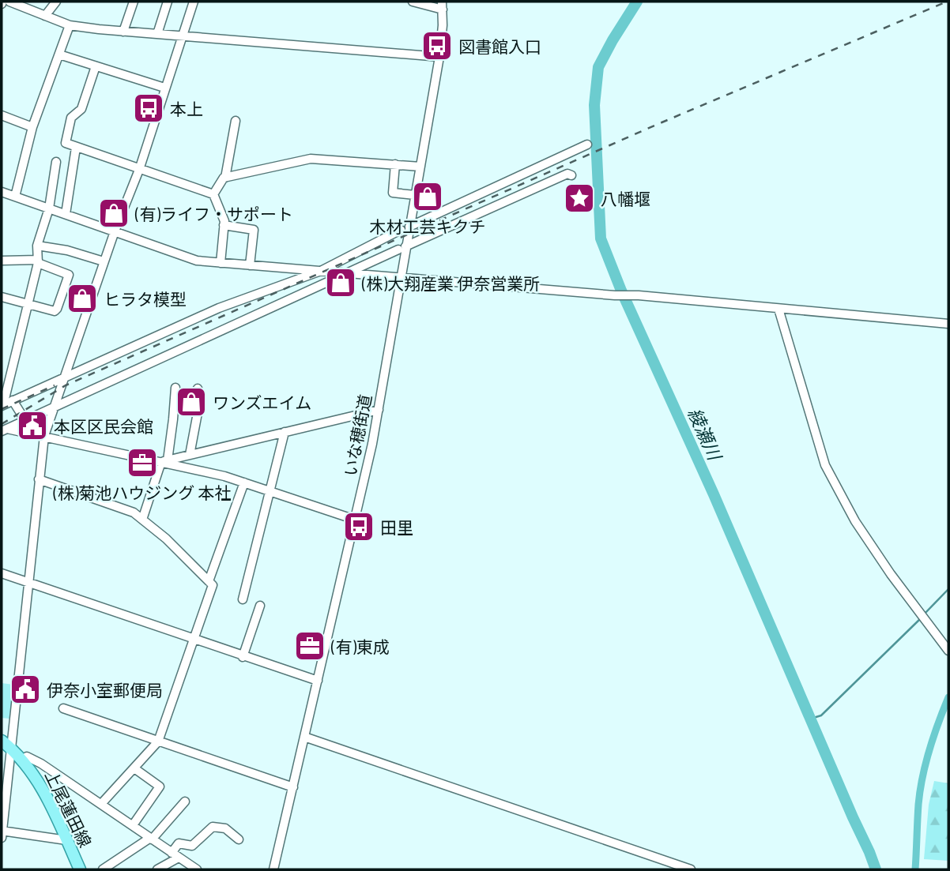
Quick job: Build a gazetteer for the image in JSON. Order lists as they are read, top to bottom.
{
  "streets": {
    "main road": ["上尾蓮田線"],
    "street": ["いな穂街道"]
  },
  "water": ["綾瀬川"],
  "places": {
    "bus stop": ["図書館入口", "本上", "田里"],
    "shop": [
      "木材工芸キクチ",
      "(有)ライフ・サポート",
      "(株)大翔産業 伊奈営業所",
      "ヒラタ模型",
      "ワンズエイム"
    ],
    "place": ["八幡堰"],
    "public building": ["本区区民会館", "伊奈小室郵便局"],
    "office": ["(株)菊池ハウジング 本社", "(有)東成"]
  }
}
